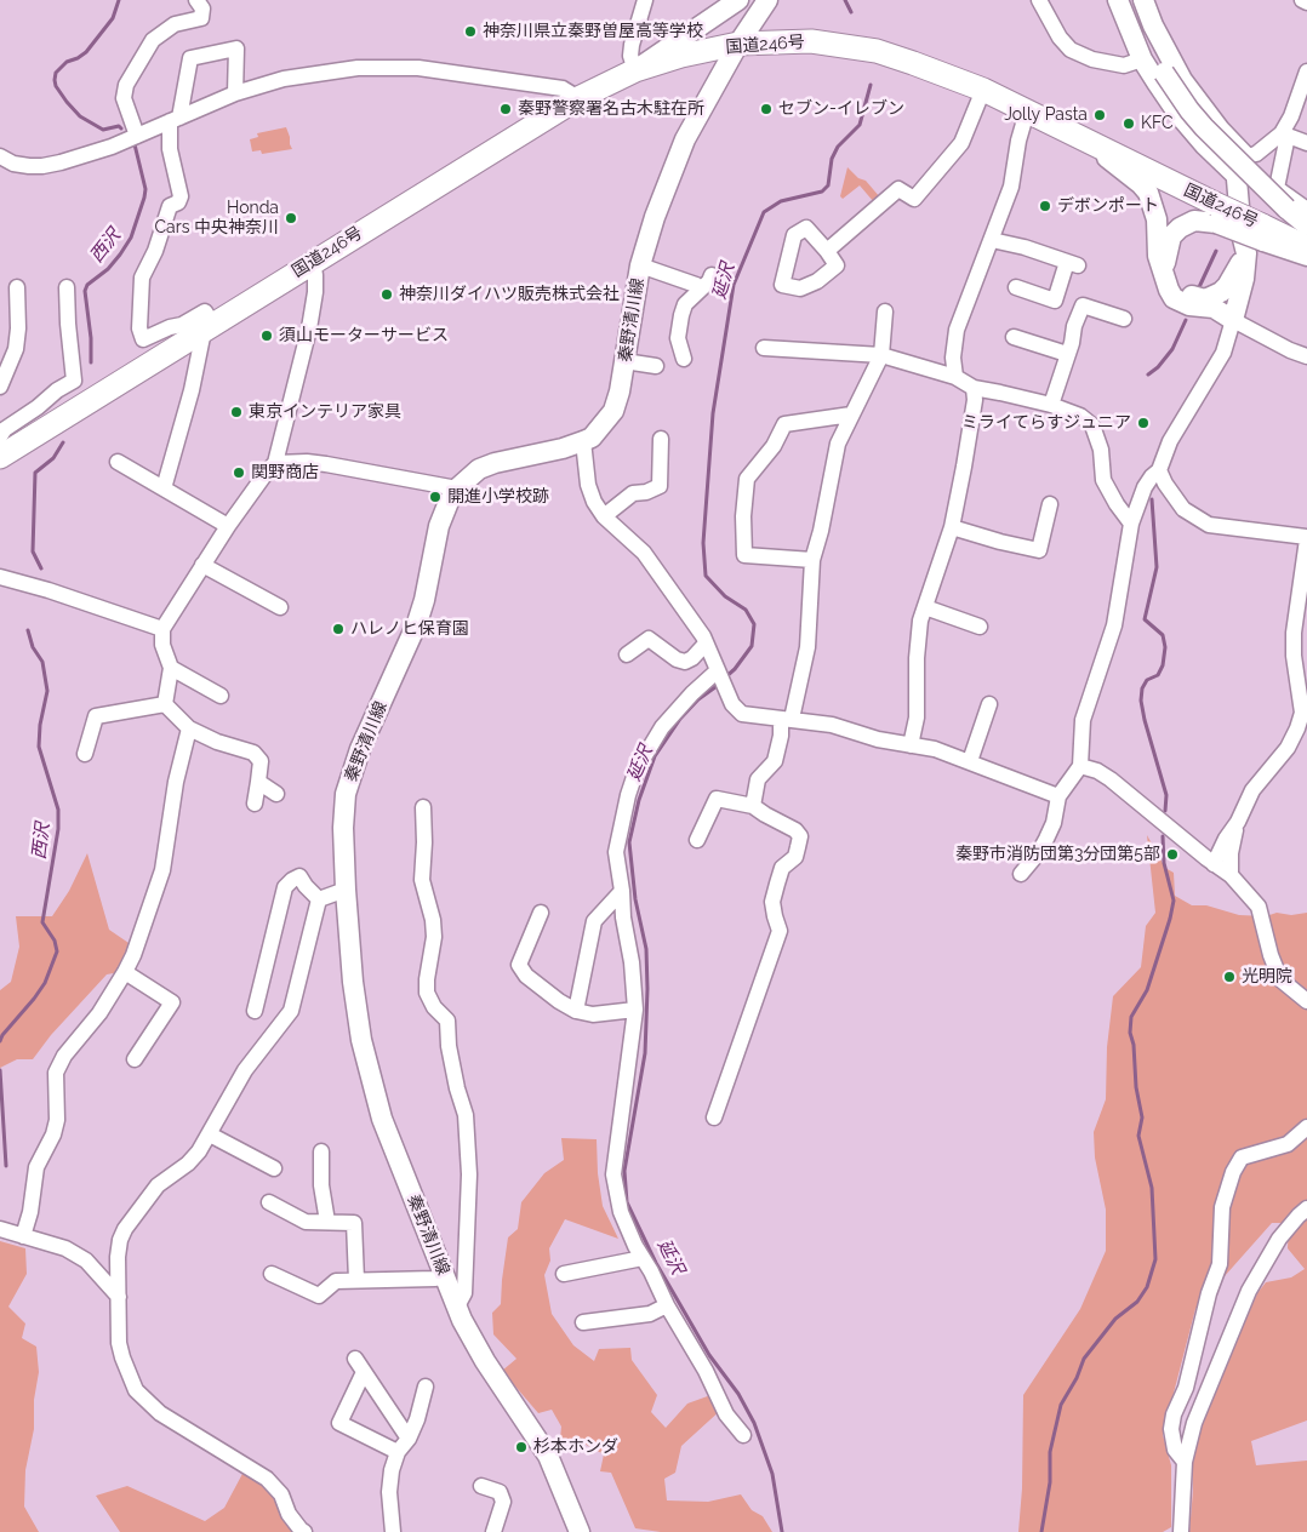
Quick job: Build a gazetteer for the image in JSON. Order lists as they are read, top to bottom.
{
  "streets": {
    "highway": ["国道246号"],
    "main road": ["秦野清川線"]
  },
  "crossings": [
    ["国道246号", "秦野清川線"]
  ],
  "water": ["西沢", "延沢"],
  "places": [
    "神奈川県立秦野曽屋高等学校",
    "秦野警察署名古木駐在所",
    "セブン-イレブン",
    "Jolly Pasta",
    "KFC",
    "デボンポート",
    "Honda Cars 中央神奈川",
    "神奈川ダイハツ販売株式会社",
    "須山モーターサービス",
    "東京インテリア家具",
    "ミライてらすジュニア",
    "関野商店",
    "開進小学校跡",
    "ハレノヒ保育園",
    "秦野市消防団第3分団第5部",
    "光明院",
    "杉本ホンダ"
  ]
}
